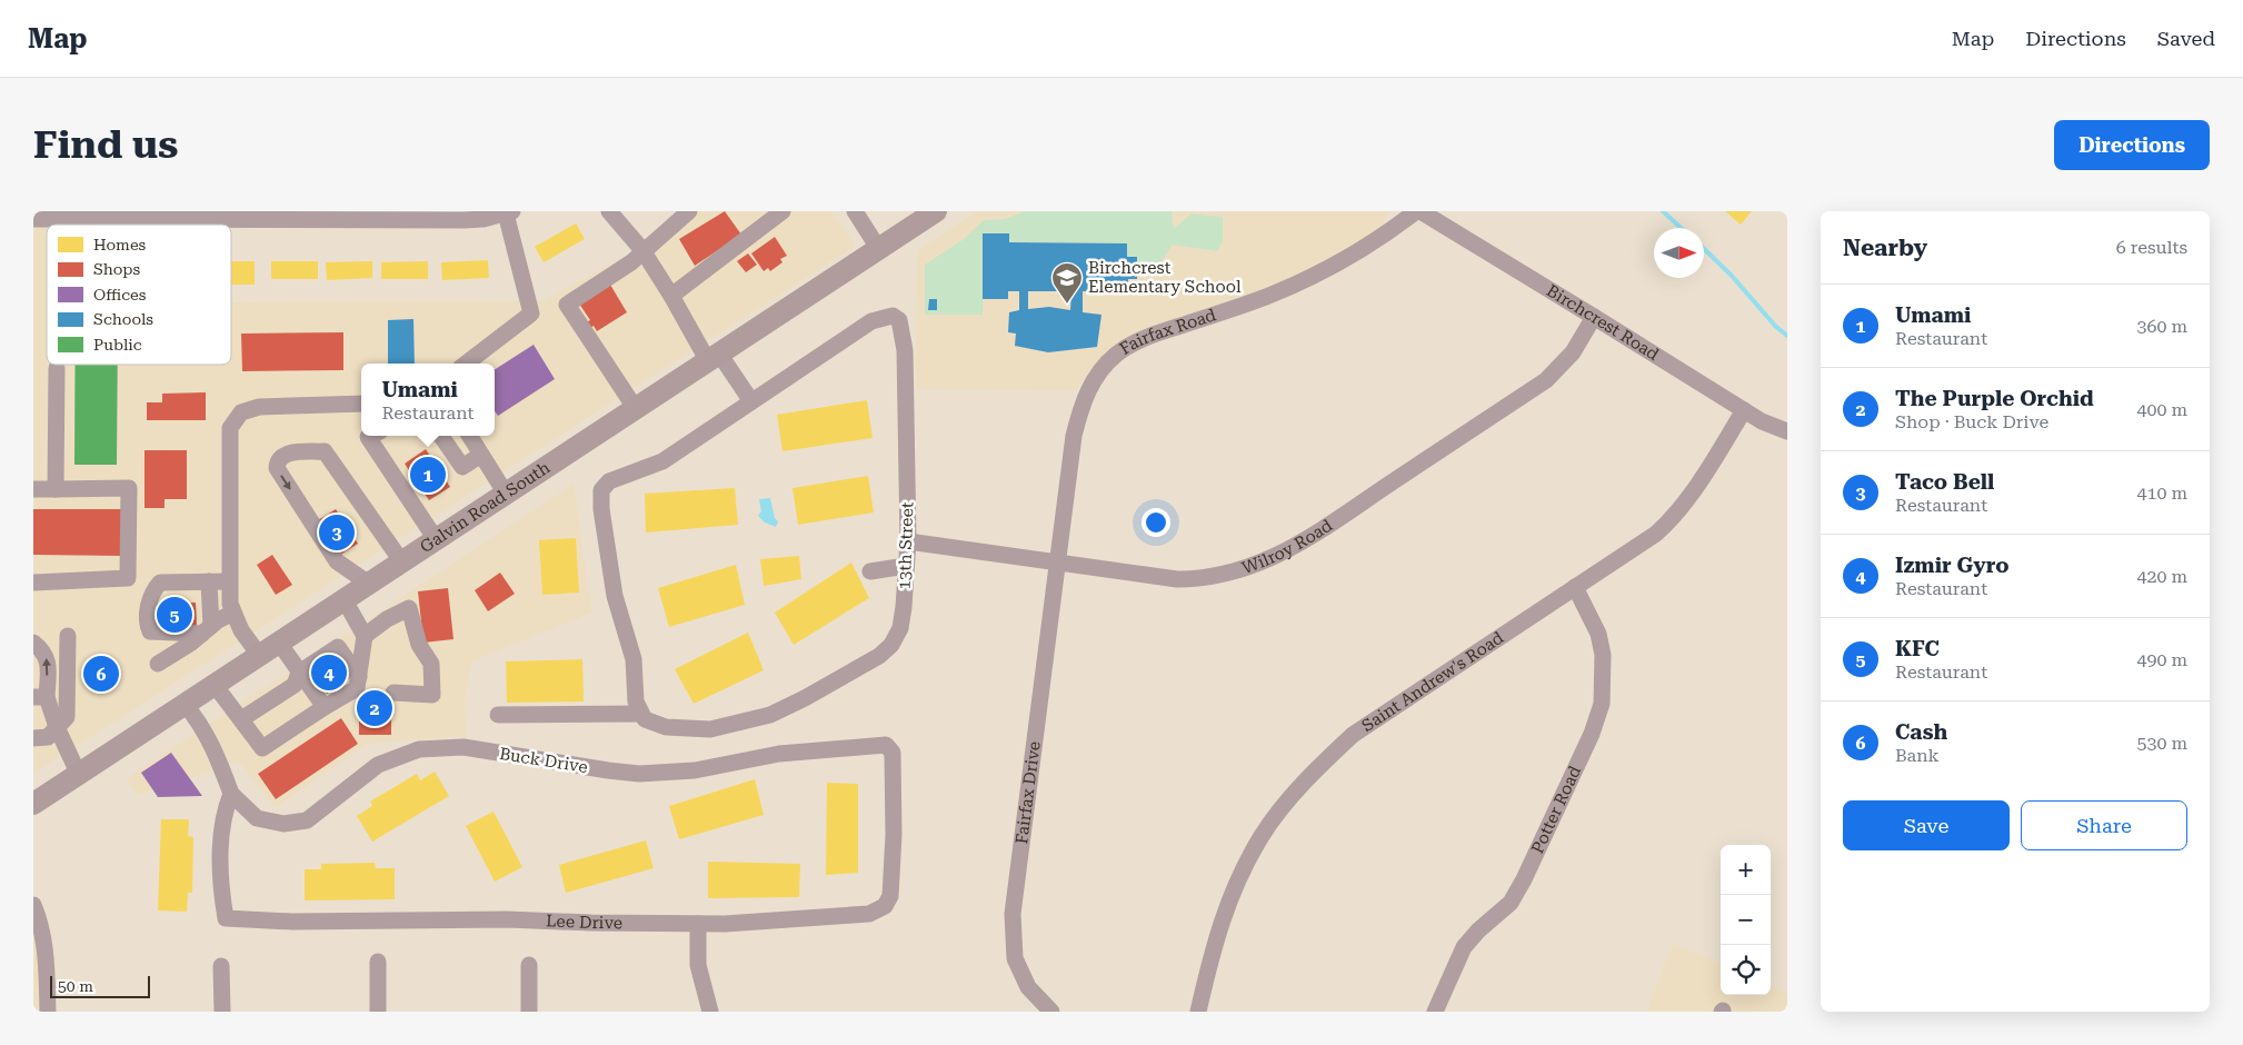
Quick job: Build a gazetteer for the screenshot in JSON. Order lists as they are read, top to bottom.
{
  "streets": {
    "main road": ["Galvin Road South"],
    "street": [
      "Birchcrest Road",
      "Fairfax Road",
      "Wilroy Road",
      "13th Street",
      "Saint Andrew's Road",
      "Buck Drive",
      "Fairfax Drive",
      "Potter Road",
      "Lee Drive"
    ]
  },
  "crossings": [
    ["Birchcrest Road", "Fairfax Road"],
    ["Birchcrest Road", "Wilroy Road"],
    ["Birchcrest Road", "Saint Andrew's Road"],
    ["Fairfax Road", "Wilroy Road"],
    ["Fairfax Road", "Fairfax Drive"],
    ["Wilroy Road", "13th Street"],
    ["Wilroy Road", "Fairfax Drive"],
    ["Saint Andrew's Road", "Potter Road"],
    ["Buck Drive", "Lee Drive"]
  ],
  "places": {
    "school or university": ["Birchcrest Elementary School"]
  },
  "legend": [
    "Homes",
    "Shops",
    "Offices",
    "Schools",
    "Public"
  ],
  "scale_bar": "50 m",
  "north": "right",
  "page": {
    "header": "Map",
    "nav": ["Map", "Directions", "Saved"],
    "buttons": [
      "Directions",
      ["Save", "Share"]
    ],
    "title": "Find us",
    "heading": ["Nearby", "6 results"],
    "list": [
      {
        "mark": "1",
        "name": "Umami",
        "note": "Restaurant",
        "value": "360 m"
      },
      {
        "mark": "2",
        "name": "The Purple Orchid",
        "note": "Shop · Buck Drive",
        "value": "400 m"
      },
      {
        "mark": "3",
        "name": "Taco Bell",
        "note": "Restaurant",
        "value": "410 m"
      },
      {
        "mark": "4",
        "name": "Izmir Gyro",
        "note": "Restaurant",
        "value": "420 m"
      },
      {
        "mark": "5",
        "name": "KFC",
        "note": "Restaurant",
        "value": "490 m"
      },
      {
        "mark": "6",
        "name": "Cash",
        "note": "Bank",
        "value": "530 m"
      }
    ],
    "popup": ["Umami", "Restaurant"],
    "pins": [
      "1",
      "3",
      "5",
      "4",
      "6",
      "2"
    ],
    "map_buttons": ["+", "−"],
    "scale": "50 m"
  }
}
